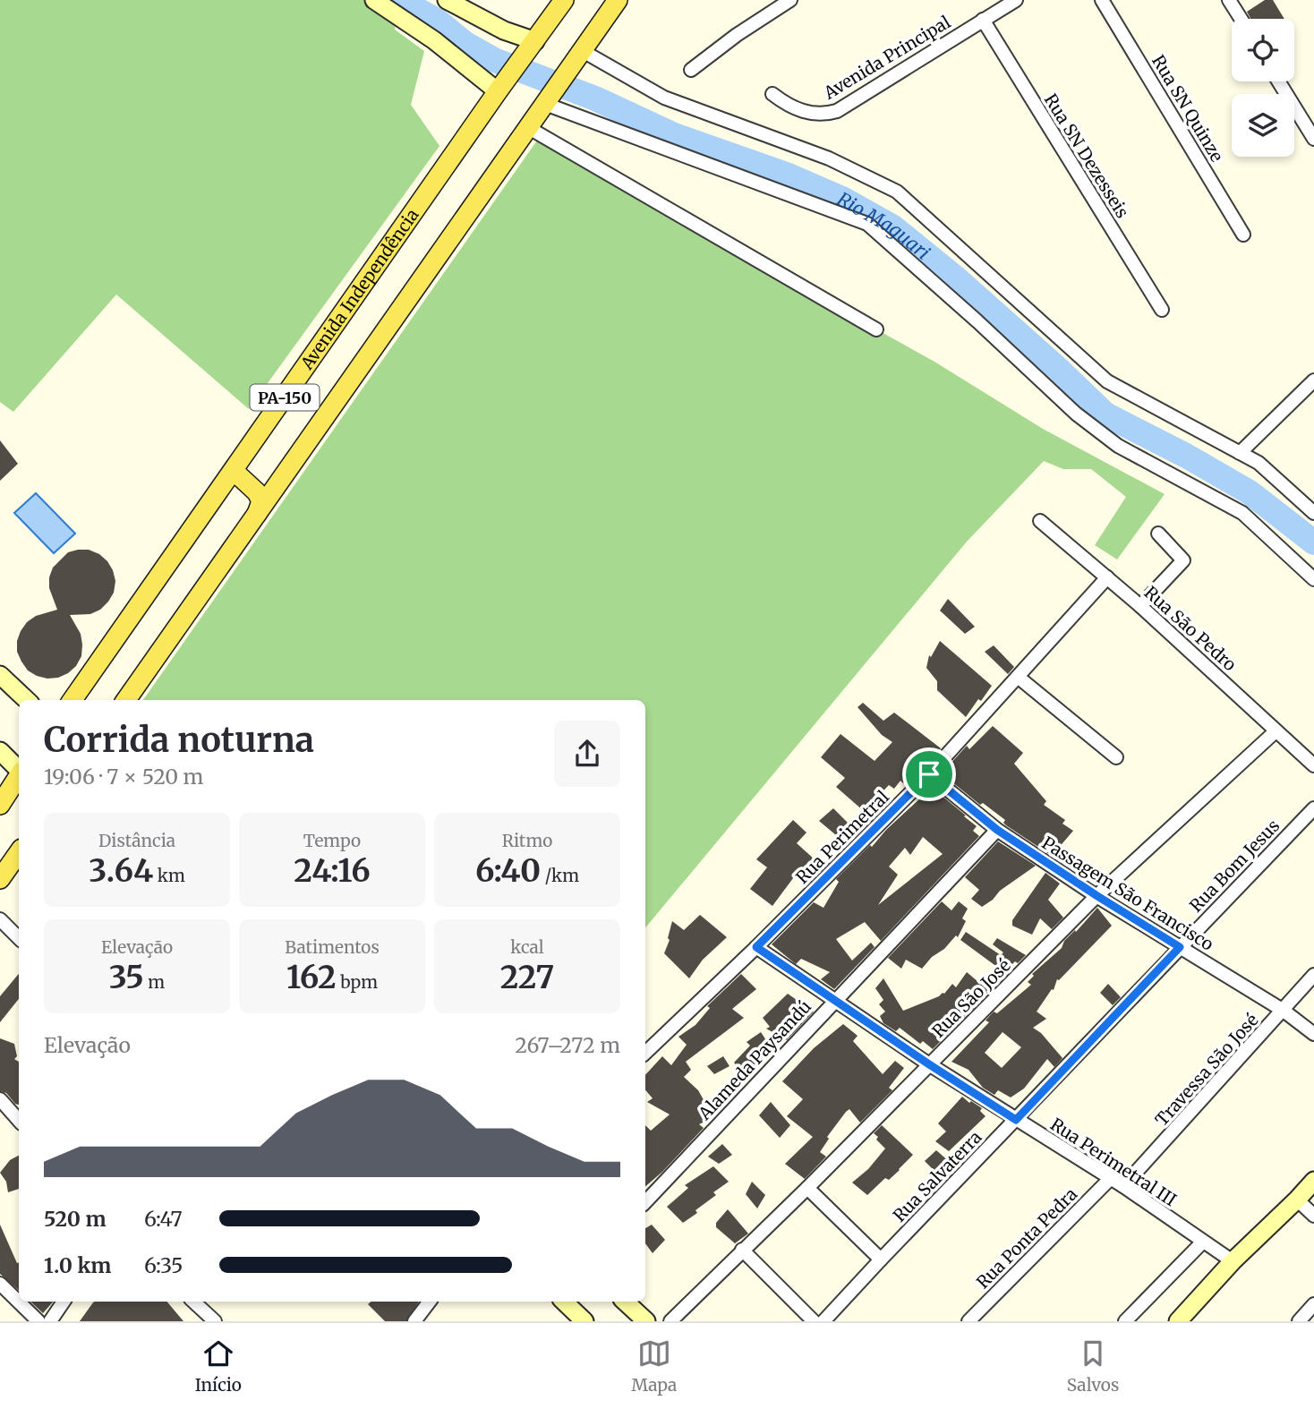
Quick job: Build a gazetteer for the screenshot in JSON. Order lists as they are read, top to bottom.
{
  "streets": {
    "main road": ["Avenida Independência", "PA-150"],
    "street": [
      "Avenida Principal",
      "Rua SN Quinze",
      "Rua SN Dezesseis",
      "Rua São Pedro",
      "Rua Perimetral",
      "Rua Bom Jesus",
      "Passagem São Francisco",
      "Rua São José",
      "Alameda Paysandú",
      "Travessa São José",
      "Rua Perimetral III",
      "Rua Salvaterra",
      "Rua Ponta Pedra"
    ]
  },
  "crossings": [
    ["Avenida Principal", "Rua SN Dezesseis"],
    ["Rua São Pedro", "Rua Perimetral"],
    ["Rua São Pedro", "Rua São José"],
    ["Rua Perimetral", "Passagem São Francisco"],
    ["Rua Perimetral", "Rua Perimetral III"],
    ["Rua Bom Jesus", "Passagem São Francisco"],
    ["Rua Bom Jesus", "Rua Salvaterra"],
    ["Passagem São Francisco", "Rua São José"],
    ["Passagem São Francisco", "Alameda Paysandú"],
    ["Passagem São Francisco", "Travessa São José"],
    ["Passagem São Francisco", "Rua Salvaterra"],
    ["Rua São José", "Rua Perimetral III"],
    ["Alameda Paysandú", "Rua Perimetral III"],
    ["Travessa São José", "Rua Perimetral III"],
    ["Rua Perimetral III", "Rua Salvaterra"],
    ["Rua Perimetral III", "Rua Ponta Pedra"]
  ],
  "water": ["Rio Maguari"],
  "page": {
    "heading": ["Corrida noturna", "19:06 · 7 × 520 m"],
    "stats": [
      ["Distância", "3.64 km"],
      ["Tempo", "24:16"],
      ["Ritmo", "6:40 /km"],
      ["Elevação", "35 m"],
      ["Batimentos", "162 bpm"],
      ["kcal", "227"]
    ],
    "chart": ["Elevação", "267–272 m"],
    "list": [
      {
        "name": "520 m",
        "note": "6:47"
      },
      {
        "name": "1.0 km",
        "note": "6:35"
      }
    ],
    "tabs": ["Início", "Mapa", "Salvos"]
  }
}
